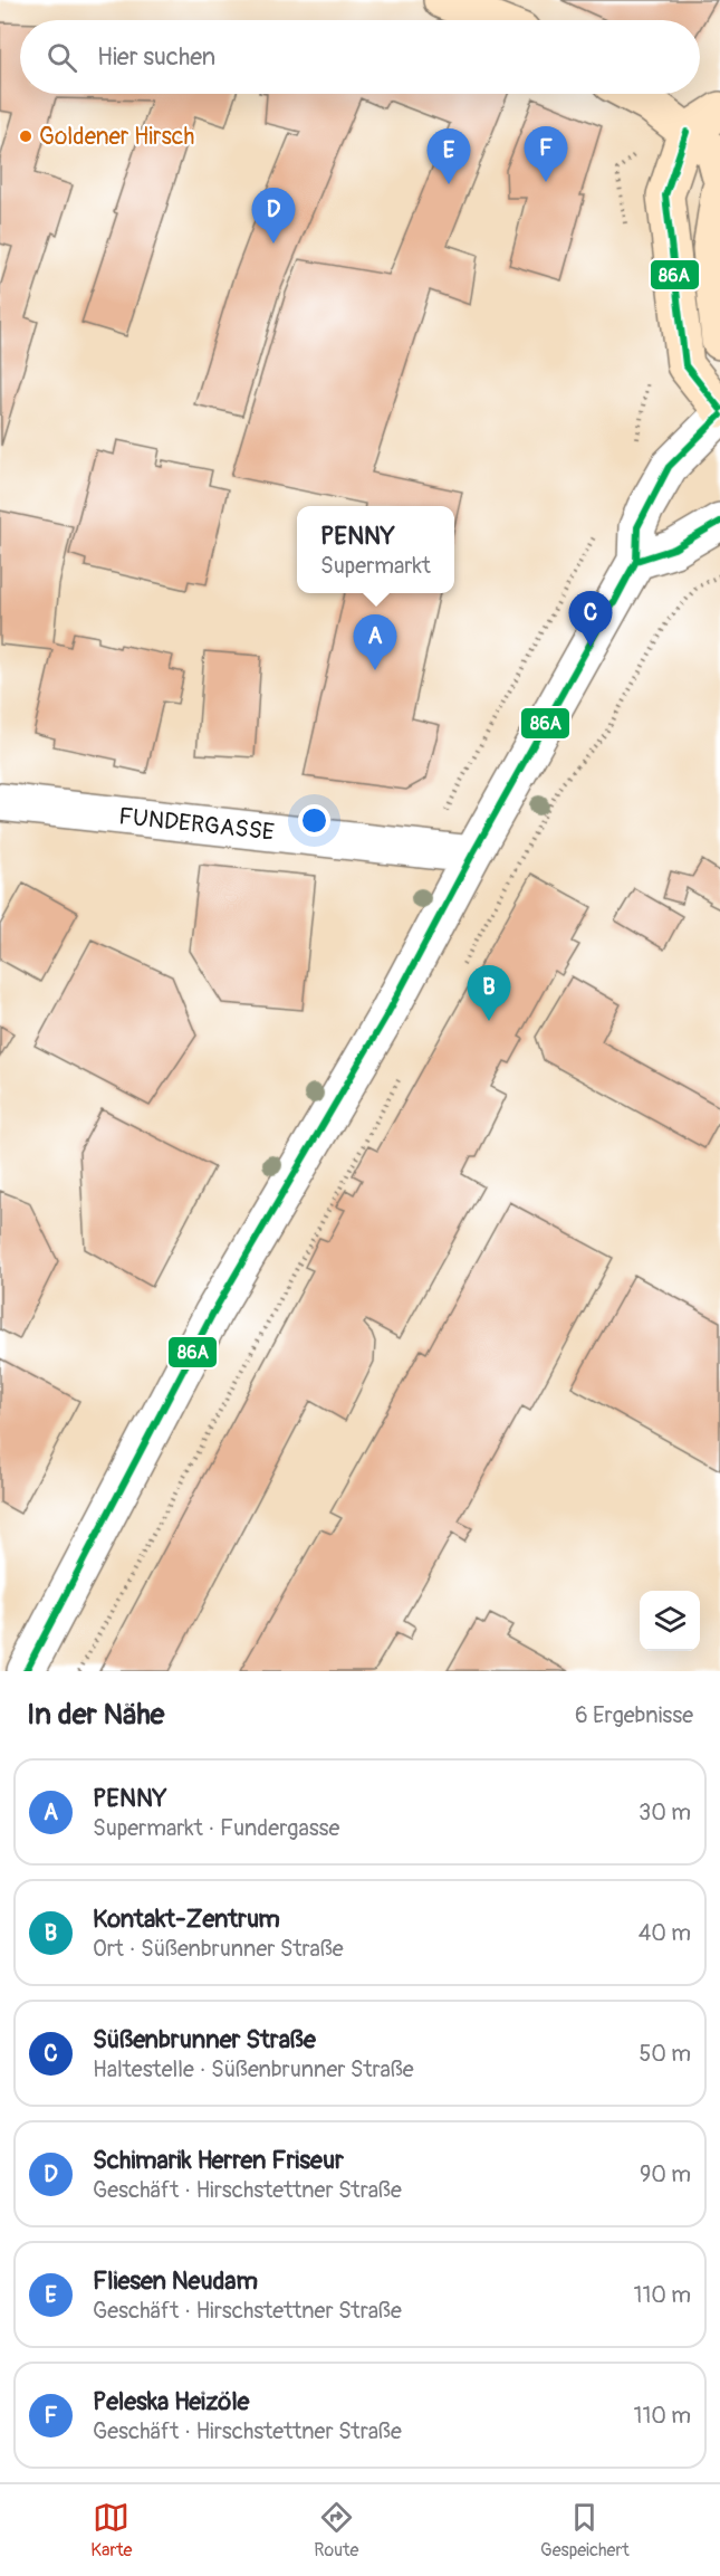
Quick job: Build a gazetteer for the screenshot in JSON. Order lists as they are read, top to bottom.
{
  "streets": {
    "street": ["FUNDERGASSE"]
  },
  "places": ["Goldener Hirsch"],
  "lines": ["transit line 86A"],
  "page": {
    "search": "Hier suchen",
    "pins": [
      "F",
      "E",
      "D",
      "C",
      "A",
      "B"
    ],
    "popup": ["PENNY", "Supermarkt"],
    "heading": ["In der Nähe", "6 Ergebnisse"],
    "list": [
      {
        "mark": "A",
        "name": "PENNY",
        "note": "Supermarkt · Fundergasse",
        "value": "30 m"
      },
      {
        "mark": "B",
        "name": "Kontakt-Zentrum",
        "note": "Ort · Süßenbrunner Straße",
        "value": "40 m"
      },
      {
        "mark": "C",
        "name": "Süßenbrunner Straße",
        "note": "Haltestelle · Süßenbrunner Straße",
        "value": "50 m"
      },
      {
        "mark": "D",
        "name": "Schimarik Herren Friseur",
        "note": "Geschäft · Hirschstettner Straße",
        "value": "90 m"
      },
      {
        "mark": "E",
        "name": "Fliesen Neudam",
        "note": "Geschäft · Hirschstettner Straße",
        "value": "110 m"
      },
      {
        "mark": "F",
        "name": "Peleska Heizöle",
        "note": "Geschäft · Hirschstettner Straße",
        "value": "110 m"
      }
    ],
    "nav": ["Karte", "Route", "Gespeichert"]
  }
}
